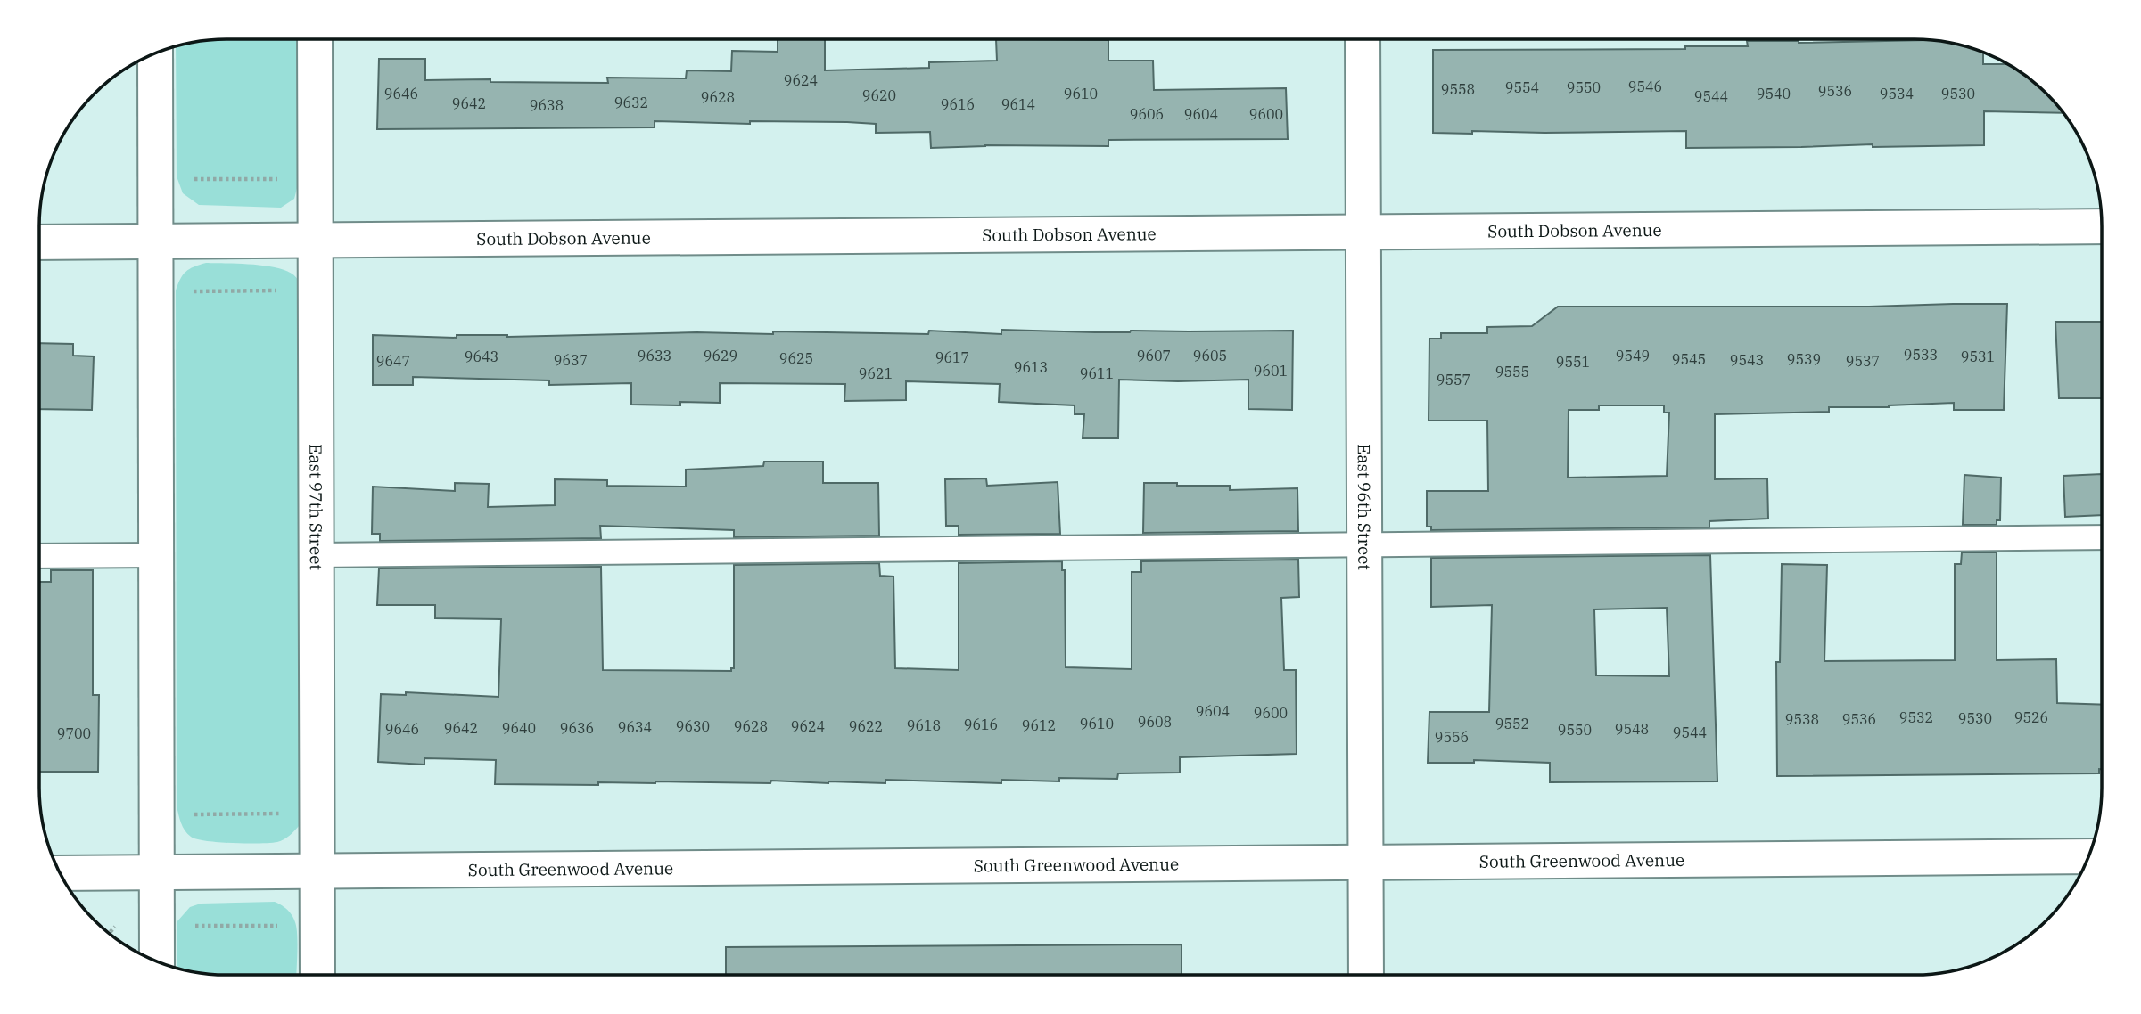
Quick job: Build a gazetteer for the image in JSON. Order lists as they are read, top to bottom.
{
  "streets": {
    "street": [
      "South Dobson Avenue",
      "East 97th Street",
      "East 96th Street",
      "South Greenwood Avenue"
    ]
  },
  "crossings": [
    ["South Dobson Avenue", "East 97th Street"],
    ["South Dobson Avenue", "East 96th Street"],
    ["East 97th Street", "South Greenwood Avenue"],
    ["East 96th Street", "South Greenwood Avenue"]
  ],
  "house_numbers": [
    "9624",
    "9546",
    "9554",
    "9550",
    "9558",
    "9536",
    "9646",
    "9610",
    "9540",
    "9534",
    "9530",
    "9620",
    "9544",
    "9628",
    "9632",
    "9642",
    "9616",
    "9614",
    "9638",
    "9606",
    "9604",
    "9600",
    "9533",
    "9633",
    "9629",
    "9607",
    "9605",
    "9549",
    "9643",
    "9531",
    "9617",
    "9625",
    "9545",
    "9539",
    "9637",
    "9543",
    "9647",
    "9537",
    "9551",
    "9613",
    "9601",
    "9555",
    "9621",
    "9611",
    "9557",
    "9604",
    "9600",
    "9532",
    "9526",
    "9530",
    "9538",
    "9536",
    "9608",
    "9610",
    "9552",
    "9616",
    "9618",
    "9612",
    "9630",
    "9628",
    "9624",
    "9622",
    "9634",
    "9642",
    "9640",
    "9636",
    "9646",
    "9548",
    "9550",
    "9544",
    "9700",
    "9556"
  ]
}
